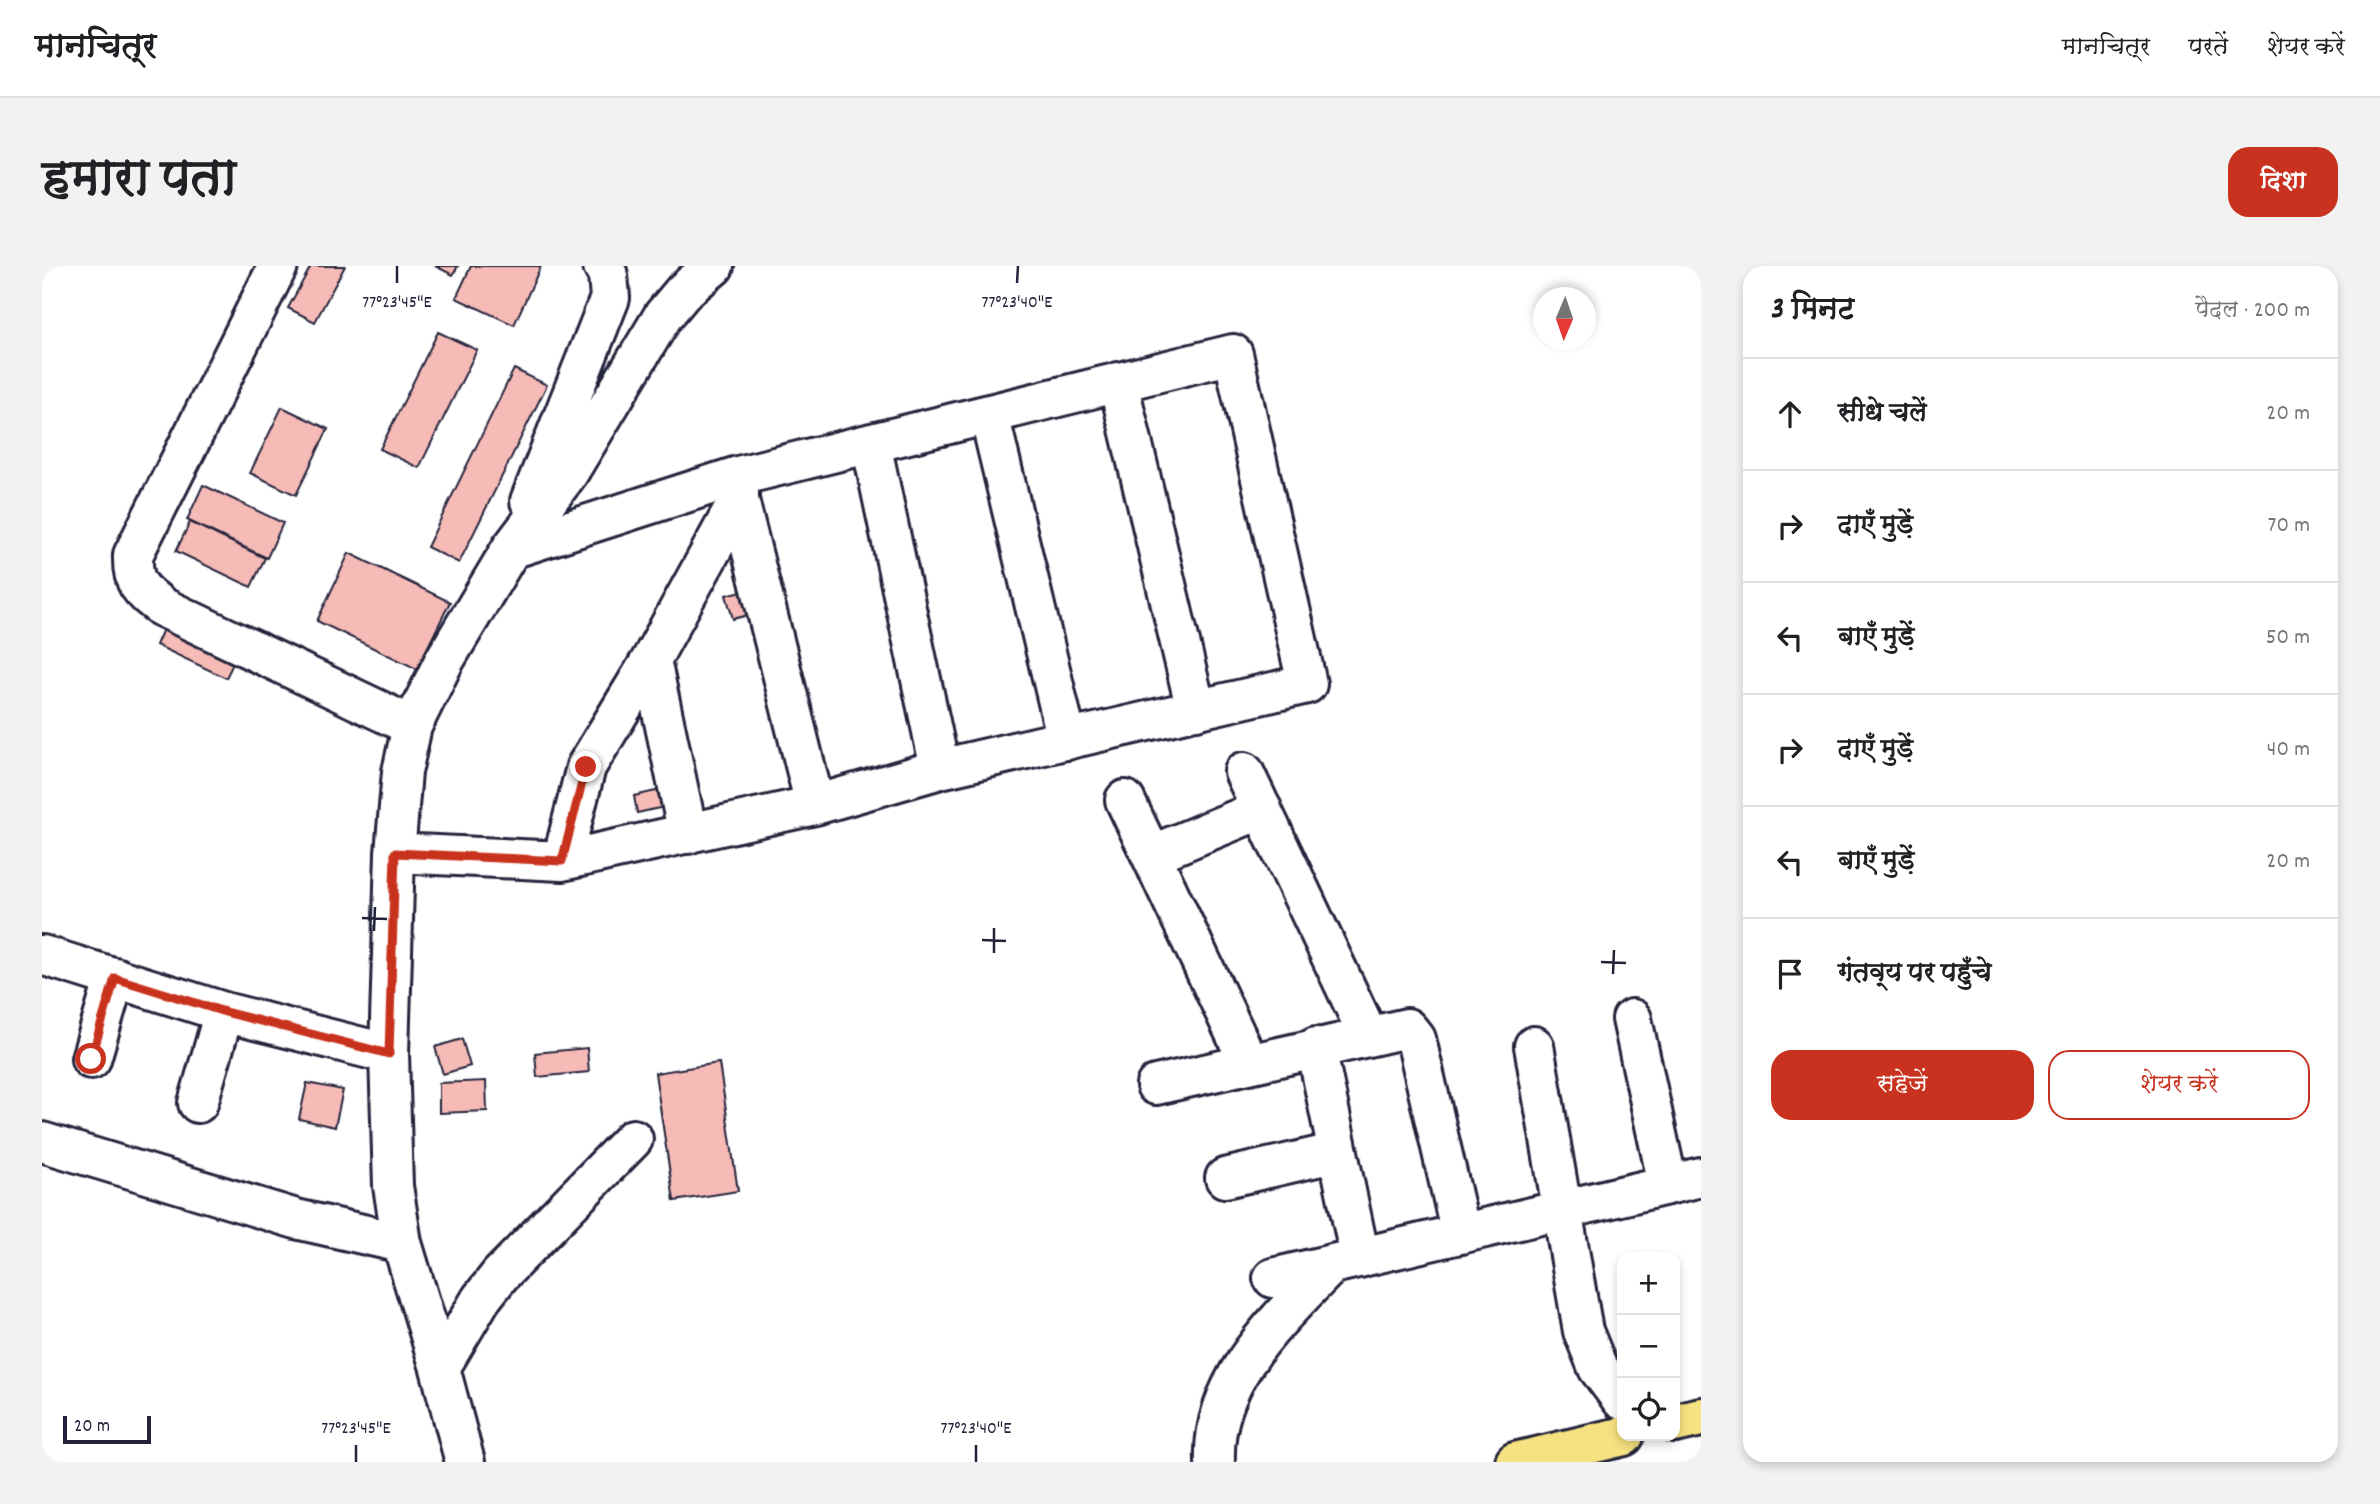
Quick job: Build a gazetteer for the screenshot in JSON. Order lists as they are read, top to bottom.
{
  "scale_bar": "20 m",
  "north": "bottom",
  "page": {
    "header": "मानचित्र",
    "nav": ["मानचित्र", "परतें", "शेयर करें"],
    "title": "हमारा पता",
    "buttons": [
      "दिशा",
      ["सहेजें", "शेयर करें"]
    ],
    "heading": ["3 मिनट", "पैदल · 200 m"],
    "list": [
      ["सीधे चलें", "20 m"],
      ["दाएँ मुड़ें", "70 m"],
      ["बाएँ मुड़ें", "50 m"],
      ["दाएँ मुड़ें", "40 m"],
      ["बाएँ मुड़ें", "20 m"],
      "गंतव्य पर पहुँचे"
    ],
    "map_buttons": ["+", "−"],
    "scale": "20 m"
  },
  "coordinates": ["77°23'45\"E", "77°23'40\"E"]
}
